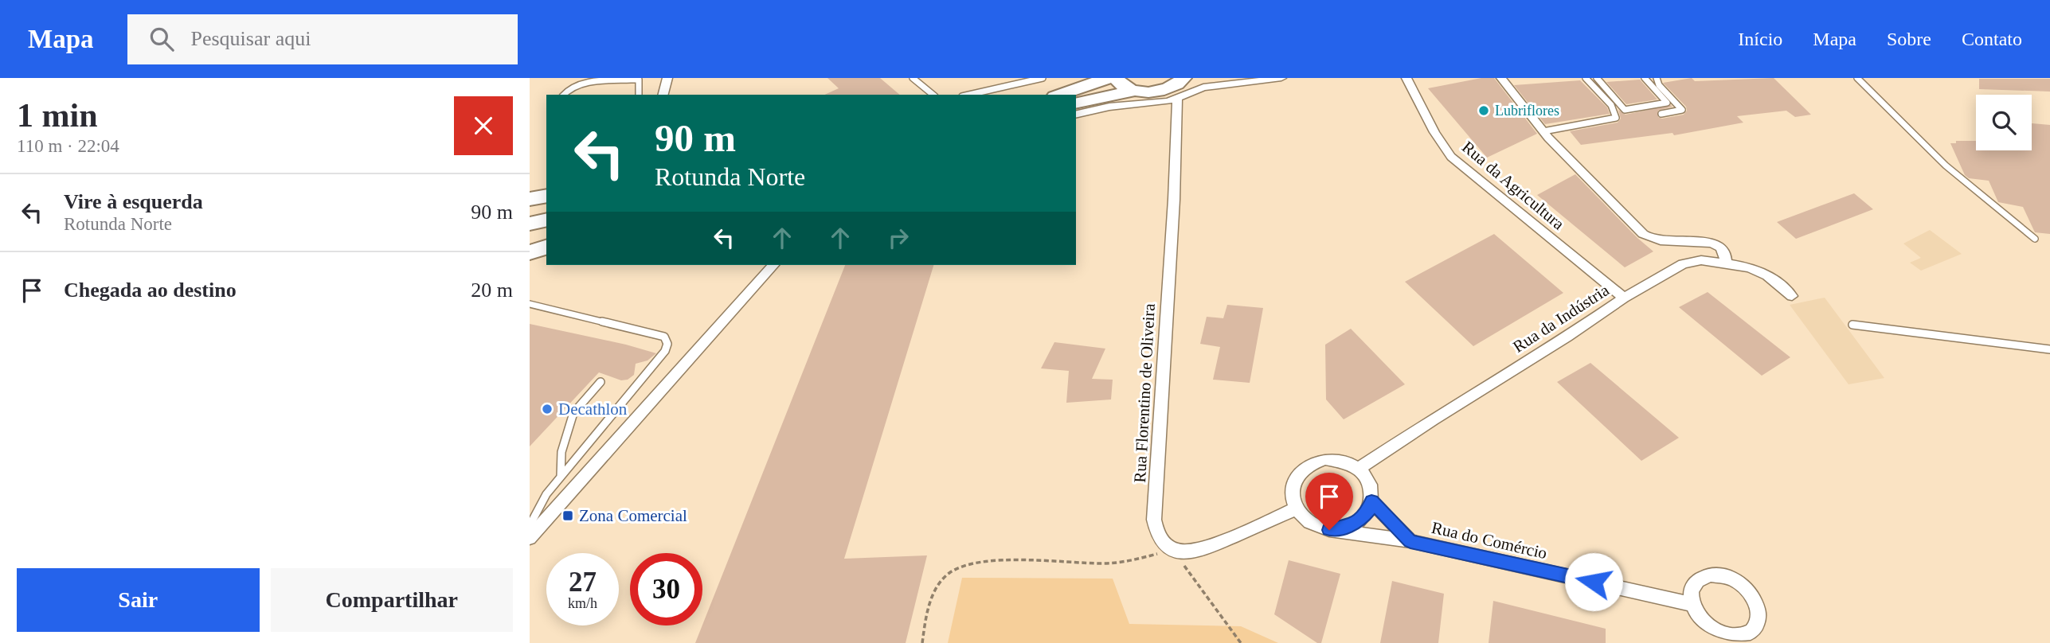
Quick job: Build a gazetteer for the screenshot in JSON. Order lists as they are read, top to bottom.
{
  "streets": {
    "street": [
      "Rua da Agricultura",
      "Rua da Indústria",
      "Rua Florentino de Oliveira",
      "Rua do Comércio"
    ]
  },
  "crossings": [
    ["Rua da Agricultura", "Rua da Indústria"],
    ["Rua da Indústria", "Rua do Comércio"]
  ],
  "places": {
    "other": ["Lubriflores", "Decathlon"],
    "transit": ["Zona Comercial"]
  },
  "page": {
    "header": "Mapa",
    "search": "Pesquisar aqui",
    "nav": [
      "Início",
      "Mapa",
      "Sobre",
      "Contato"
    ],
    "heading": ["1 min", "110 m · 22:04"],
    "turn": ["90 m", "Rotunda Norte"],
    "list": [
      {
        "name": "Vire à esquerda",
        "note": "Rotunda Norte",
        "value": "90 m"
      },
      {
        "name": "Chegada ao destino",
        "value": "20 m"
      }
    ],
    "speed": "27 km/h",
    "limit": "30",
    "buttons": ["Sair", "Compartilhar"]
  }
}
